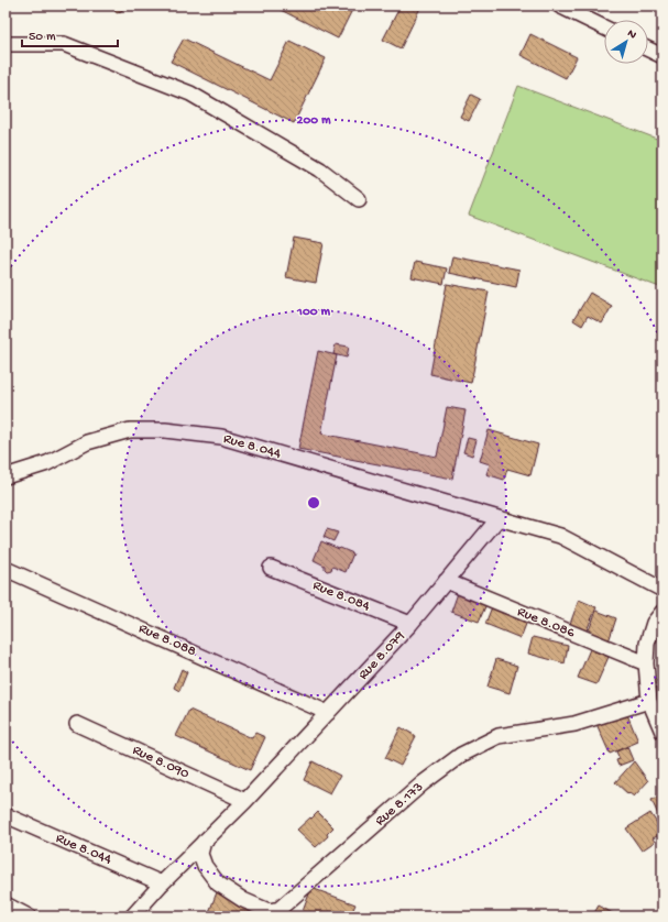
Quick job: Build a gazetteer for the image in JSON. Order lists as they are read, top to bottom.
{
  "streets": {
    "street": [
      "Rue 8.044",
      "Rue 8.084",
      "Rue 8.086",
      "Rue 8.088",
      "Rue 8.079",
      "Rue 8.090",
      "Rue 8.173"
    ]
  },
  "crossings": [
    ["Rue 8.044", "Rue 8.079"],
    ["Rue 8.084", "Rue 8.079"],
    ["Rue 8.086", "Rue 8.079"],
    ["Rue 8.088", "Rue 8.079"],
    ["Rue 8.079", "Rue 8.090"],
    ["Rue 8.079", "Rue 8.173"]
  ],
  "scale_bar": "50 m",
  "north": "top right",
  "rings": ["200 m", "100 m"]
}
